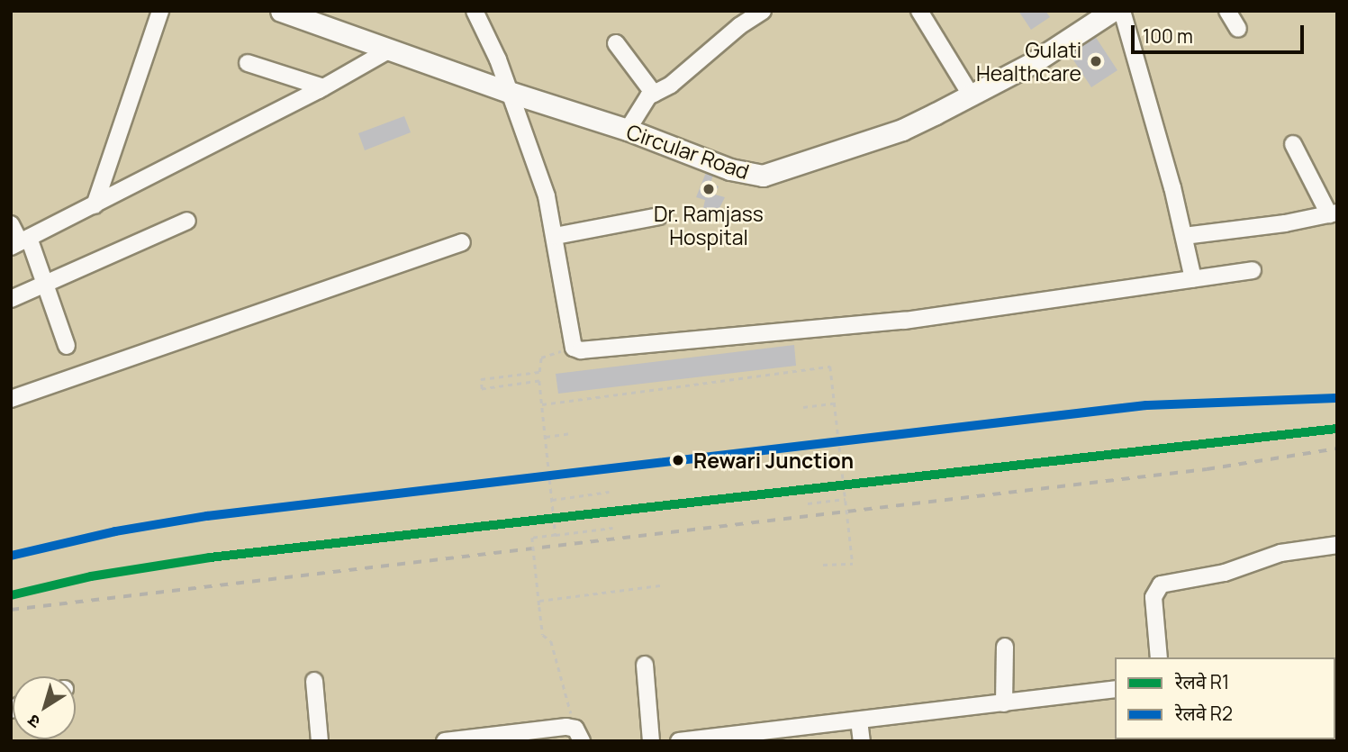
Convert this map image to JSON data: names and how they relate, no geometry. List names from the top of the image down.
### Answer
{
  "streets": {
    "main road": ["Circular Road"]
  },
  "places": ["Gulati Healthcare", "Dr. Ramjass Hospital", "Rewari Junction"],
  "lines": ["rail line R2", "rail line R1"],
  "legend": ["रेलवे R1", "रेलवे R2"],
  "scale_bar": "100 m",
  "north": "bottom left"
}
